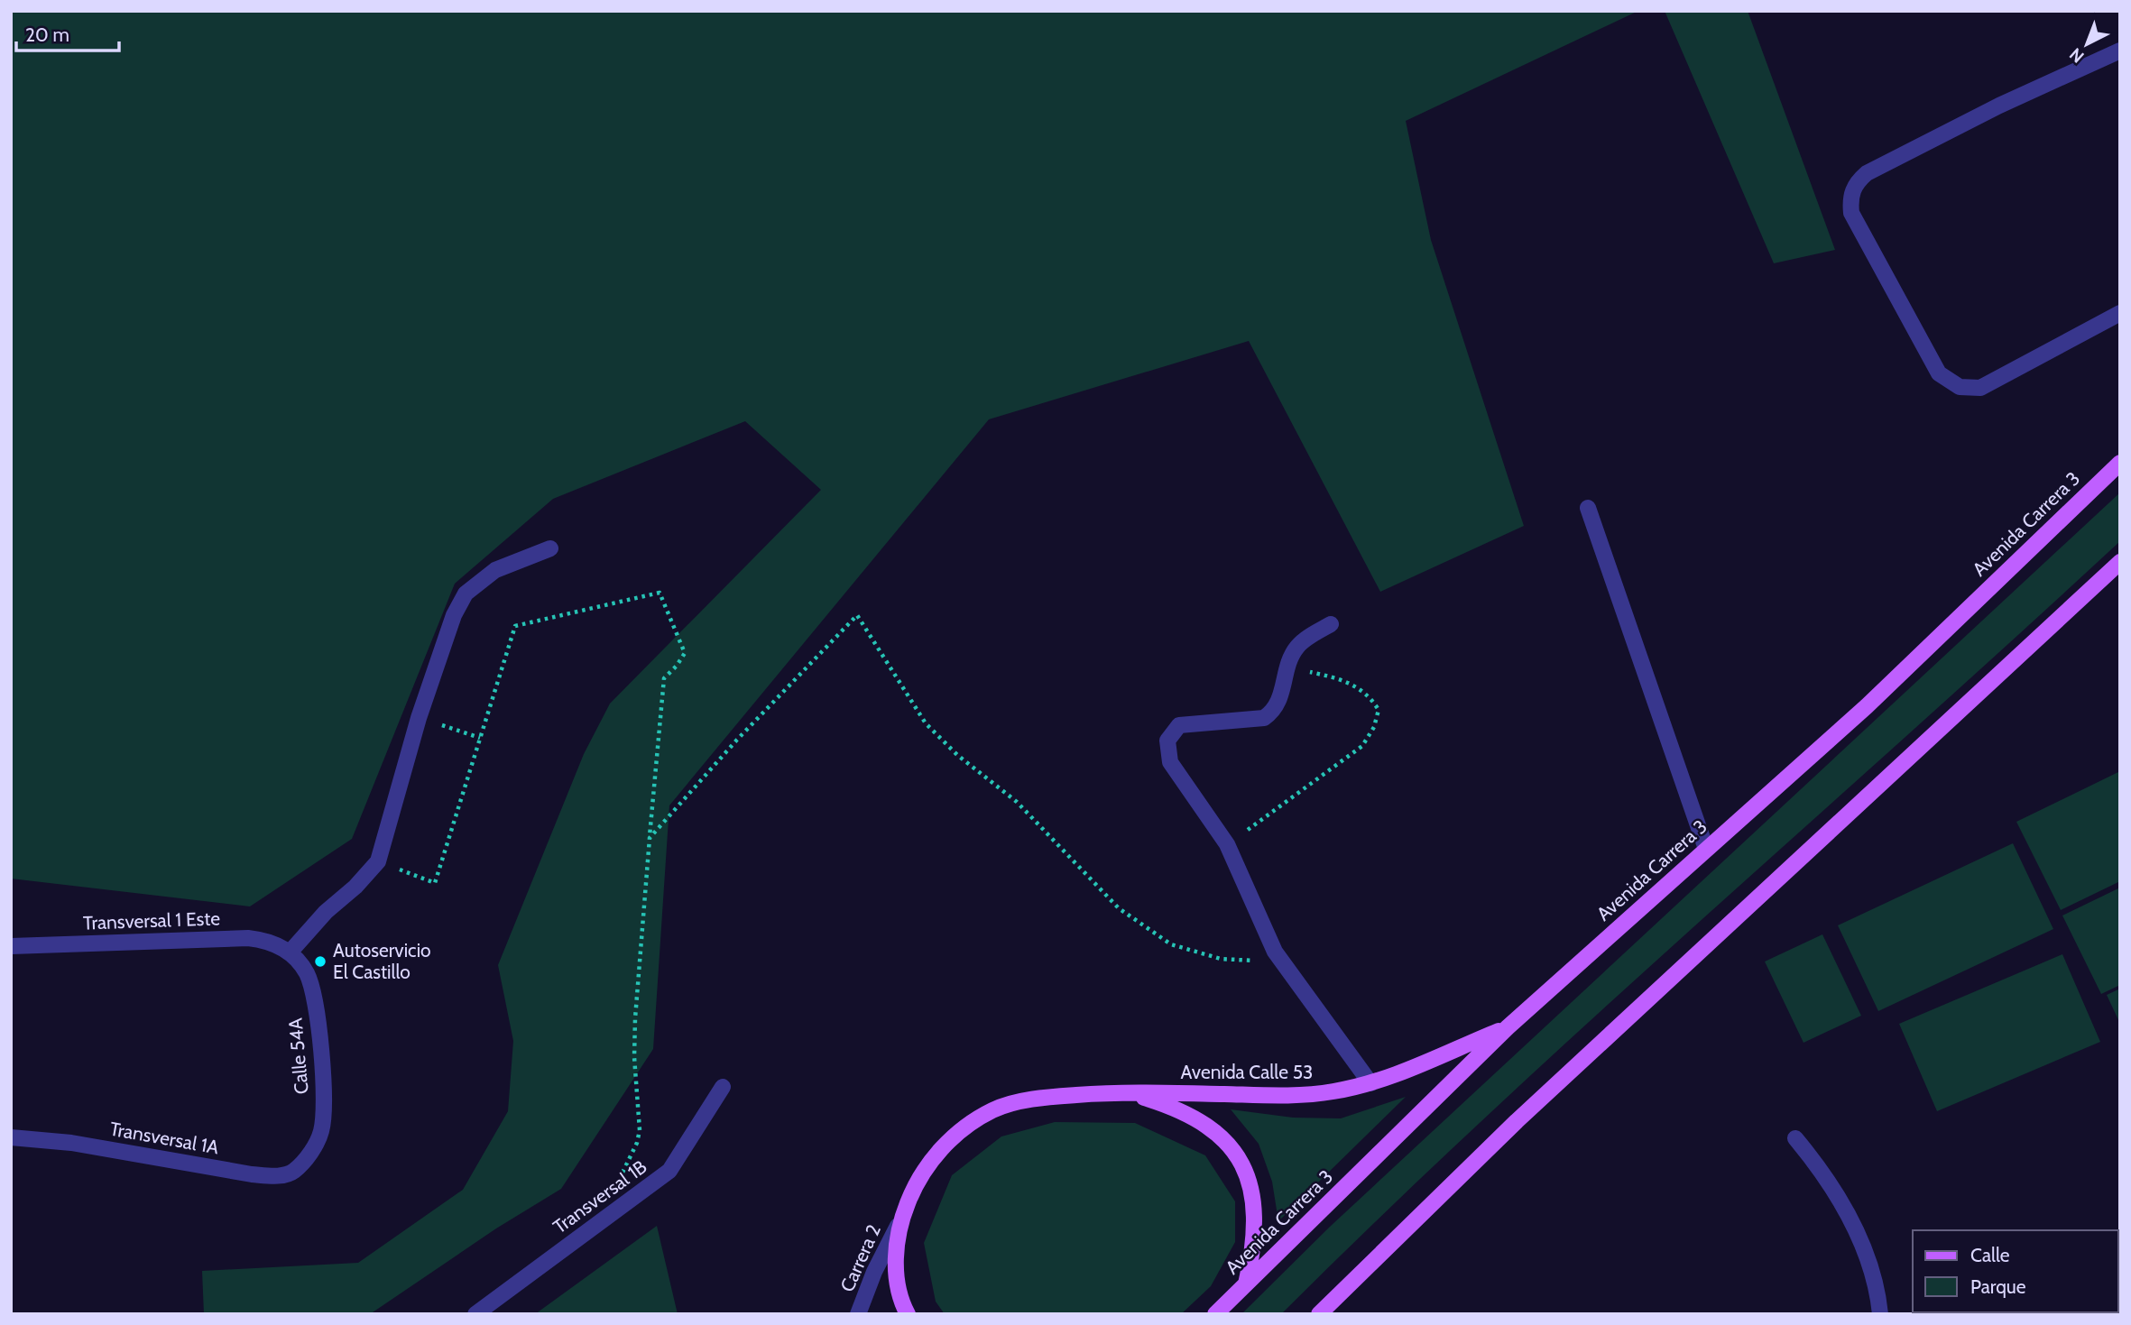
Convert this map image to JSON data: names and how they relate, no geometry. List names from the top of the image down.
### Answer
{
  "streets": {
    "main road": ["Avenida Carrera 3", "Avenida Calle 53"],
    "street": [
      "Transversal 1 Este",
      "Calle 54A",
      "Transversal 1A",
      "Transversal 1B",
      "Carrera 2"
    ]
  },
  "crossings": [
    ["Avenida Carrera 3", "Avenida Calle 53"],
    ["Transversal 1 Este", "Calle 54A"],
    ["Calle 54A", "Transversal 1A"],
    ["Avenida Calle 53", "Carrera 2"]
  ],
  "places": ["Autoservicio El Castillo"],
  "legend": ["Calle", "Parque"],
  "scale_bar": "20 m",
  "north": "bottom left"
}
